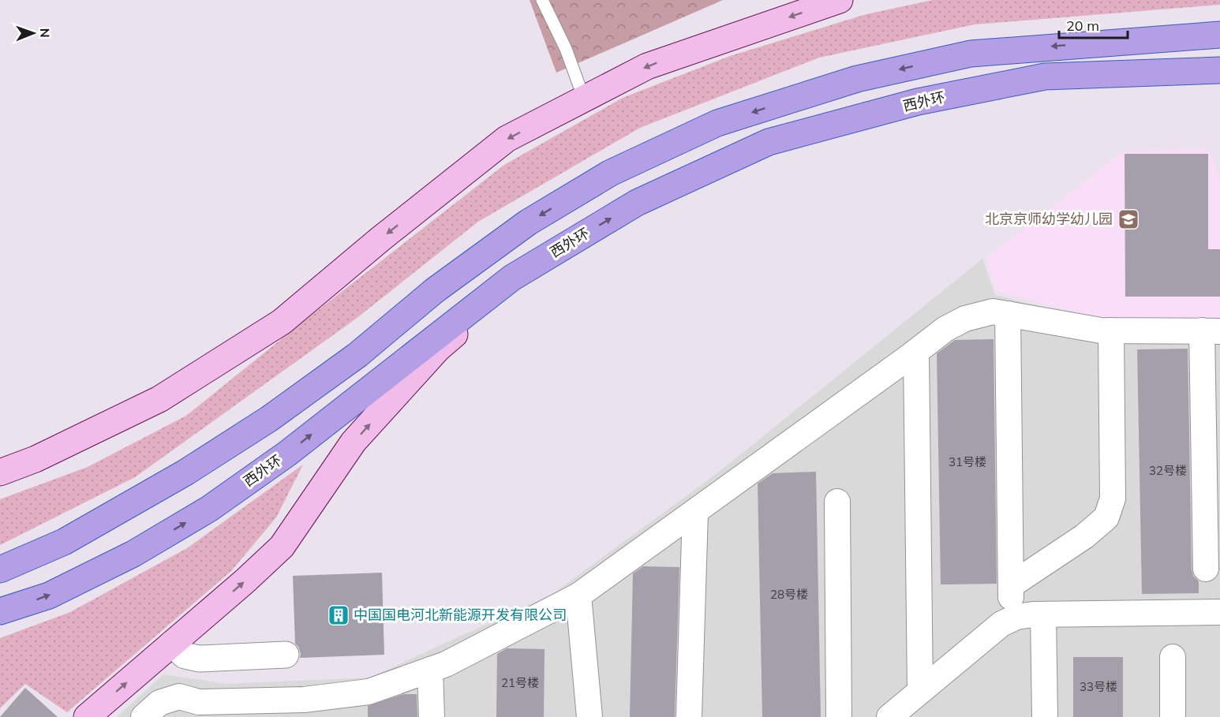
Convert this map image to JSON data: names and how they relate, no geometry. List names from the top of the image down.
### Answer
{
  "streets": {
    "highway": ["西外环"]
  },
  "places": {
    "school or university": ["北京京师幼学幼儿园"],
    "building": ["中国国电河北新能源开发有限公司"]
  },
  "house_numbers": [
    "31号楼",
    "32号楼",
    "28号楼",
    "21号楼",
    "33号楼"
  ],
  "scale_bar": "20 m",
  "north": "right"
}
